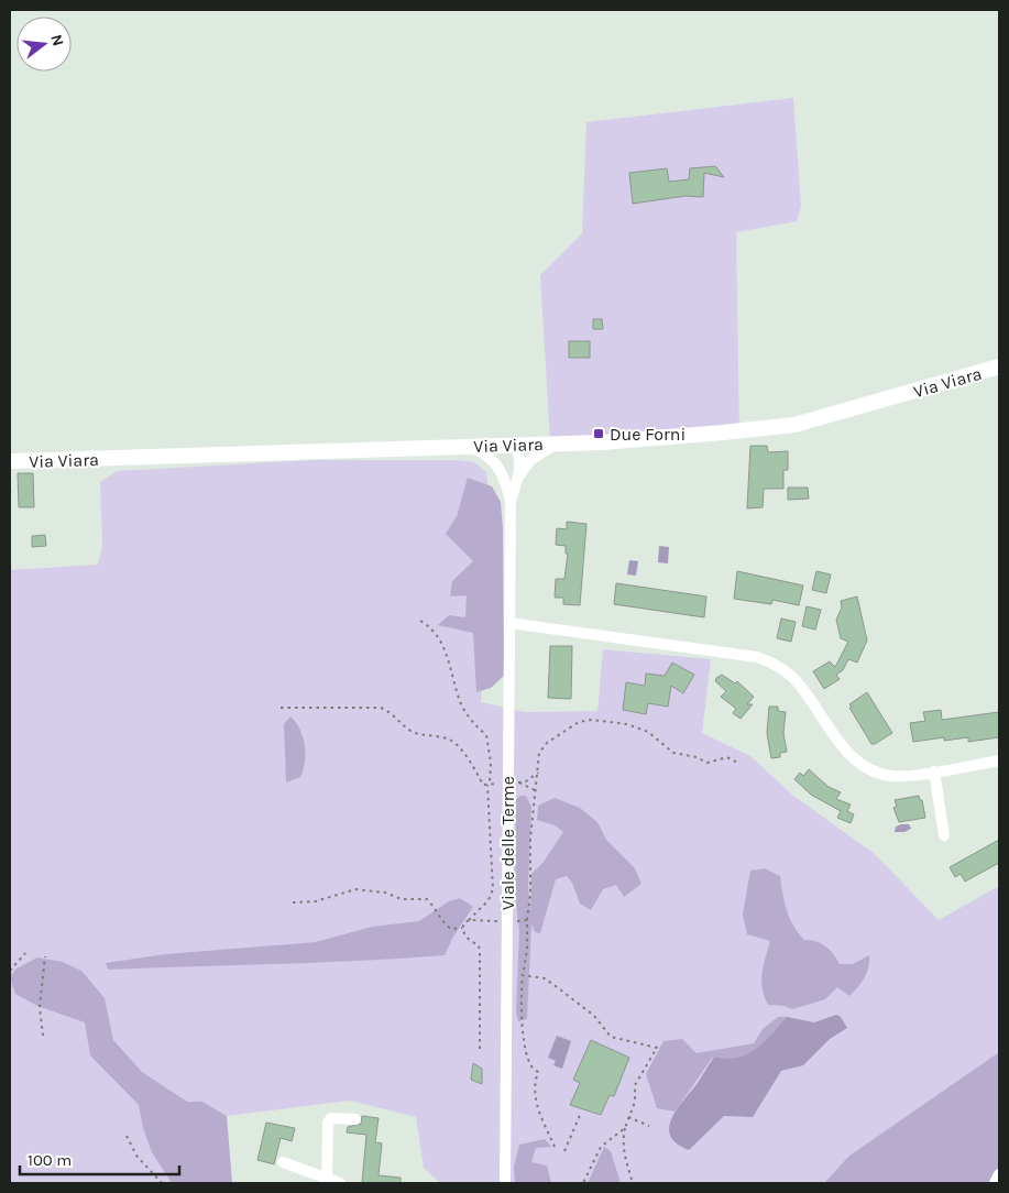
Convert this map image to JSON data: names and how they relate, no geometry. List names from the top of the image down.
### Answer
{
  "streets": {
    "main road": ["Via Viara"],
    "street": ["Viale delle Terme"]
  },
  "crossings": [
    ["Via Viara", "Viale delle Terme"]
  ],
  "places": {
    "transit": ["Due Forni"]
  },
  "scale_bar": "100 m",
  "north": "right"
}
